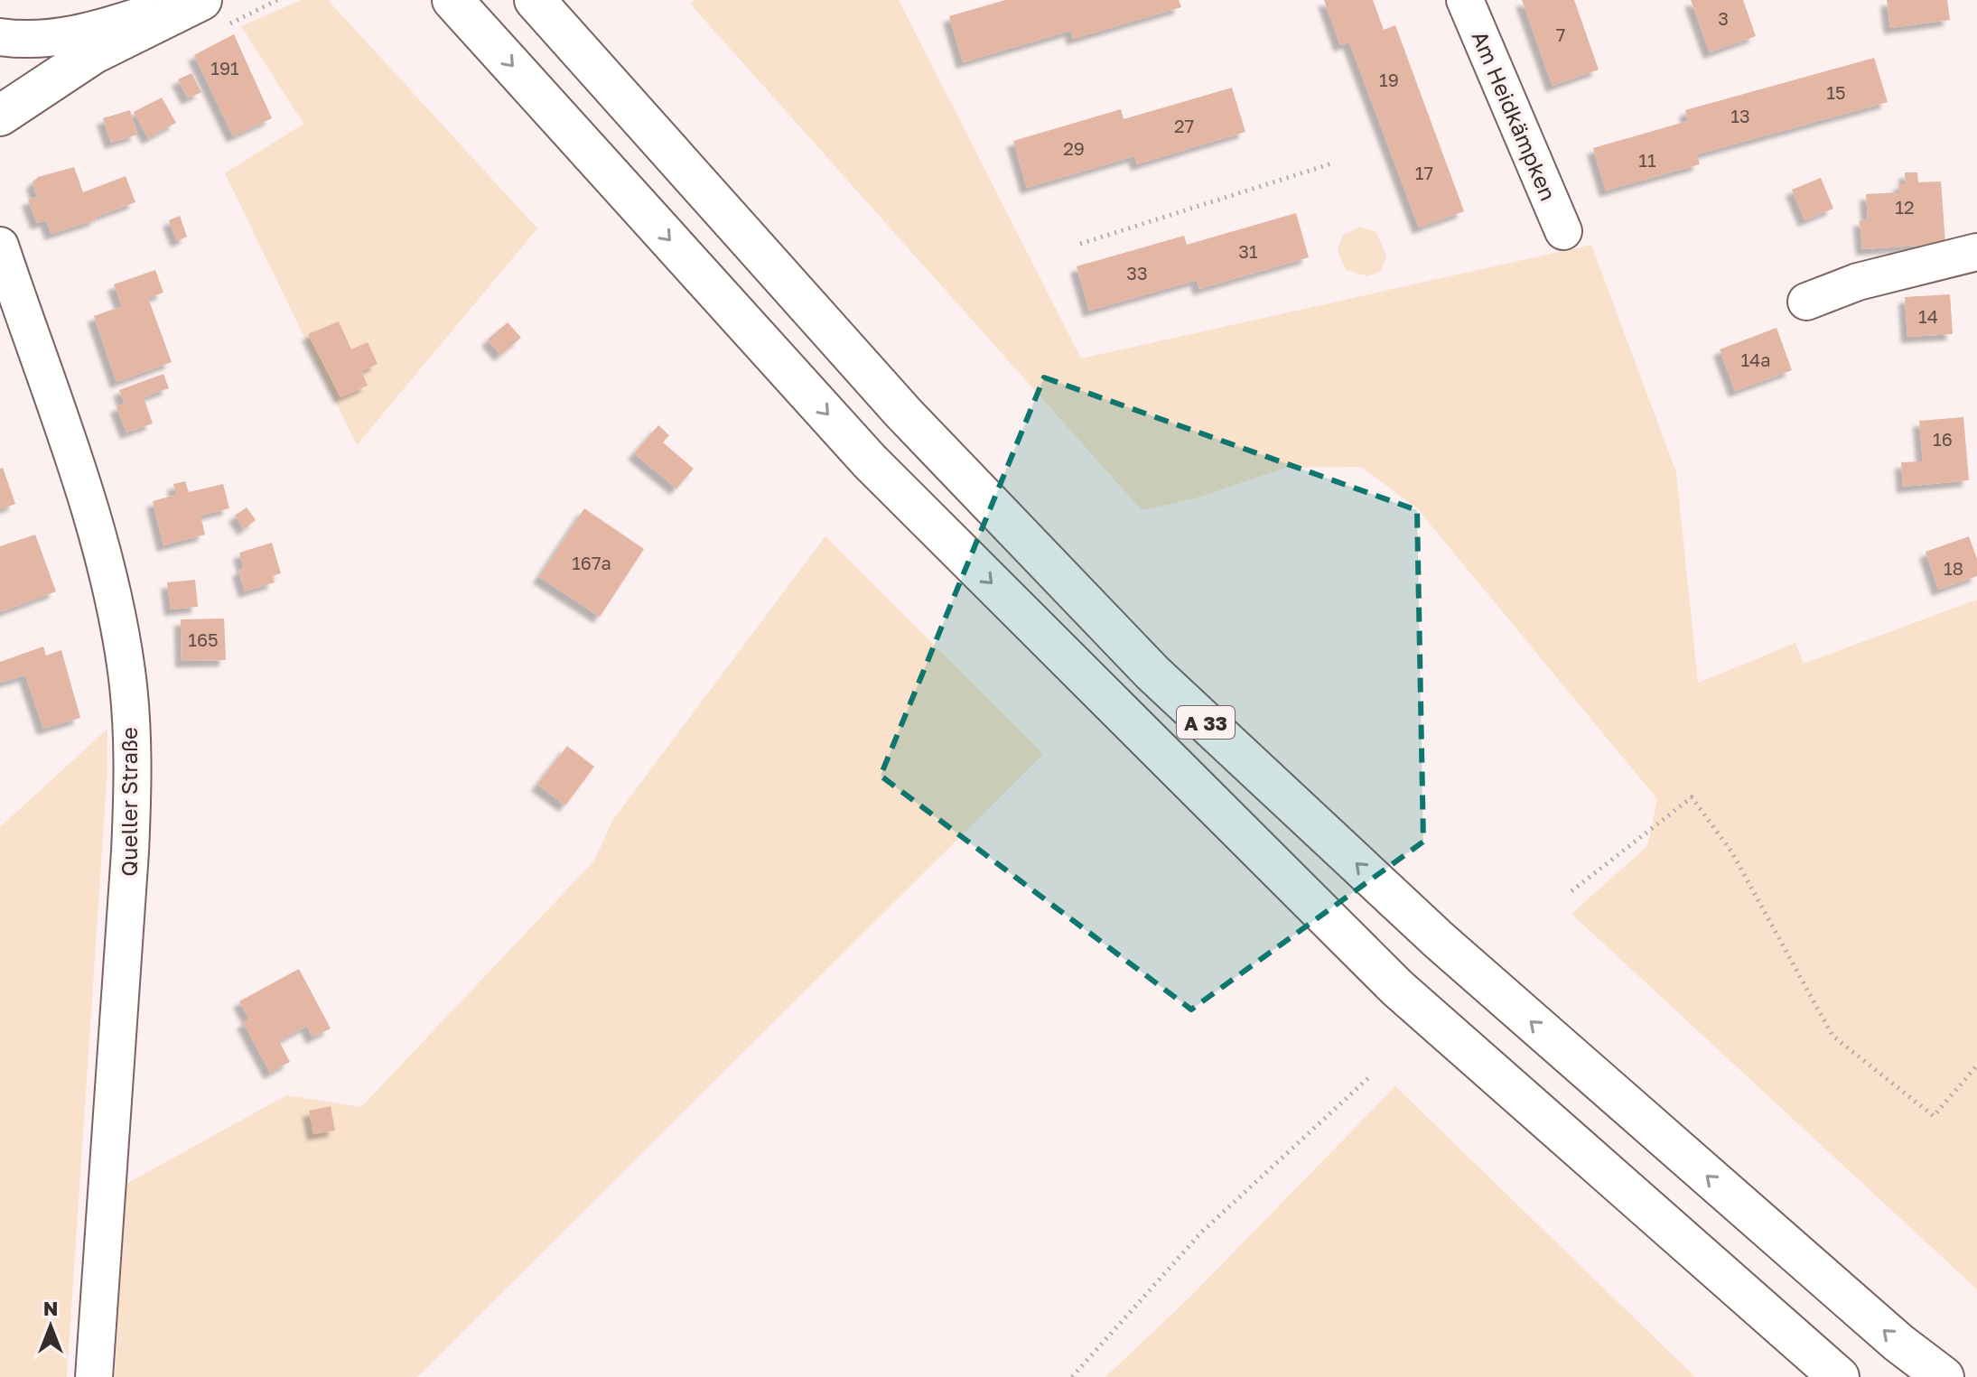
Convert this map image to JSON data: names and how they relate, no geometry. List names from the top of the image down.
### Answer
{
  "streets": {
    "main road": ["A 33"],
    "street": ["Am Heidkämpken", "Queller Straße"]
  },
  "house_numbers": [
    "3",
    "7",
    "191",
    "19",
    "15",
    "13",
    "27",
    "29",
    "11",
    "17",
    "12",
    "31",
    "33",
    "14",
    "14a",
    "16",
    "167a",
    "18",
    "165"
  ],
  "north": "top"
}
